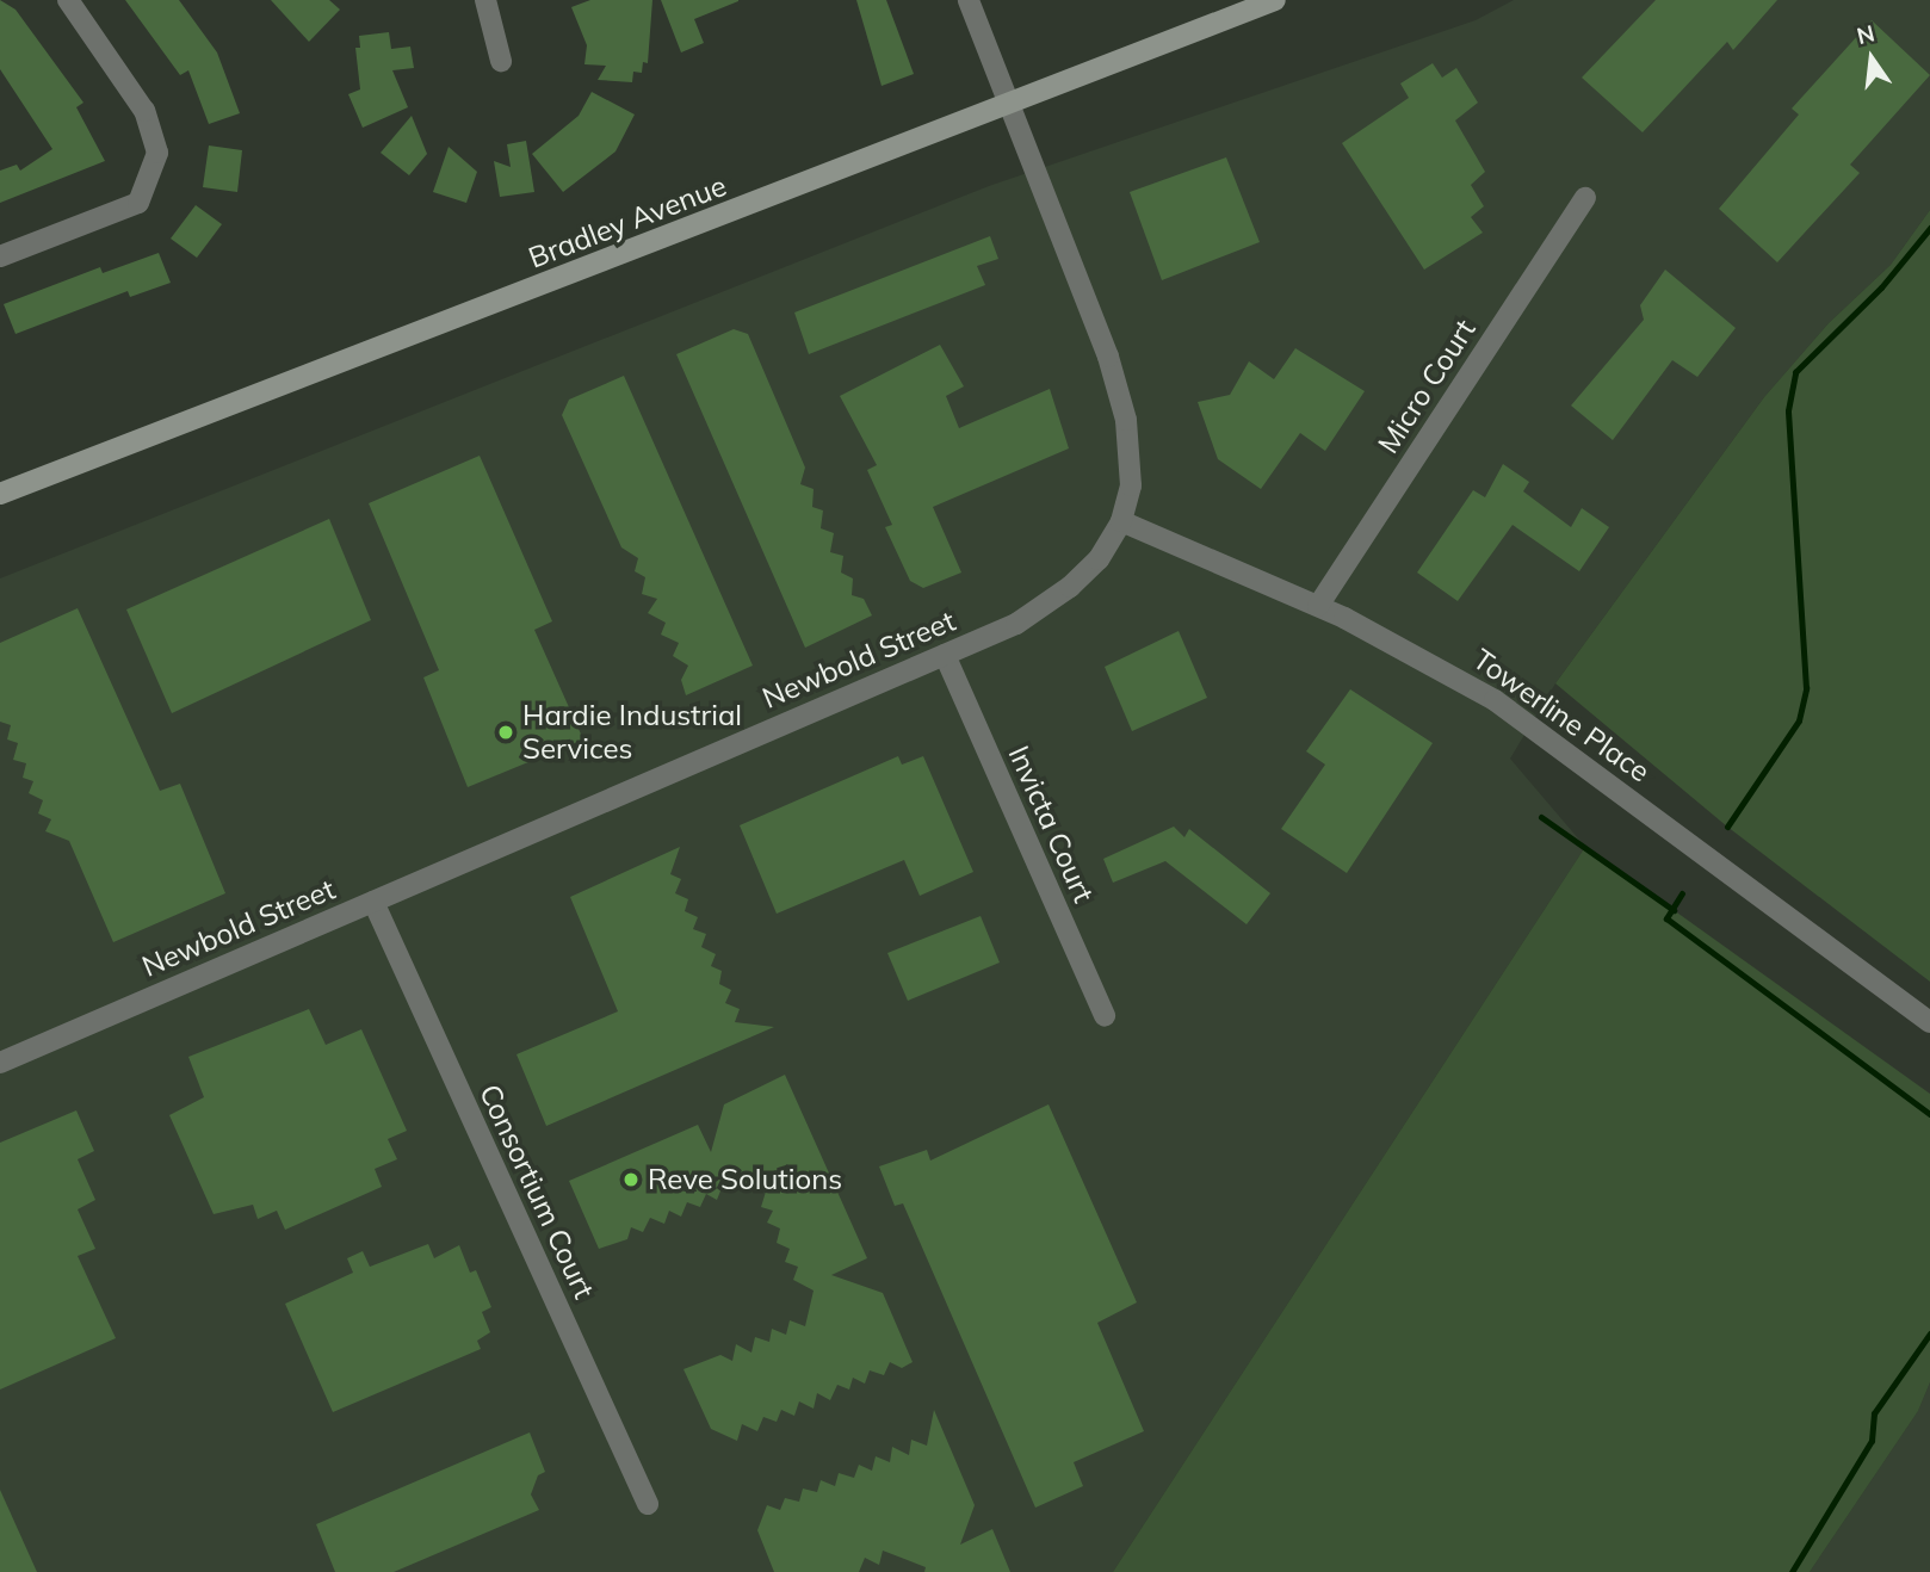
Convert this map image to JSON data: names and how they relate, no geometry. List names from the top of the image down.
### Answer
{
  "streets": {
    "main road": ["Bradley Avenue"],
    "street": [
      "Micro Court",
      "Newbold Street",
      "Towerline Place",
      "Invicta Court",
      "Consortium Court"
    ]
  },
  "crossings": [
    ["Bradley Avenue", "Newbold Street"],
    ["Micro Court", "Towerline Place"],
    ["Newbold Street", "Towerline Place"],
    ["Newbold Street", "Invicta Court"],
    ["Newbold Street", "Consortium Court"]
  ],
  "places": ["Hardie Industrial Services", "Reve Solutions"],
  "north": "top"
}
